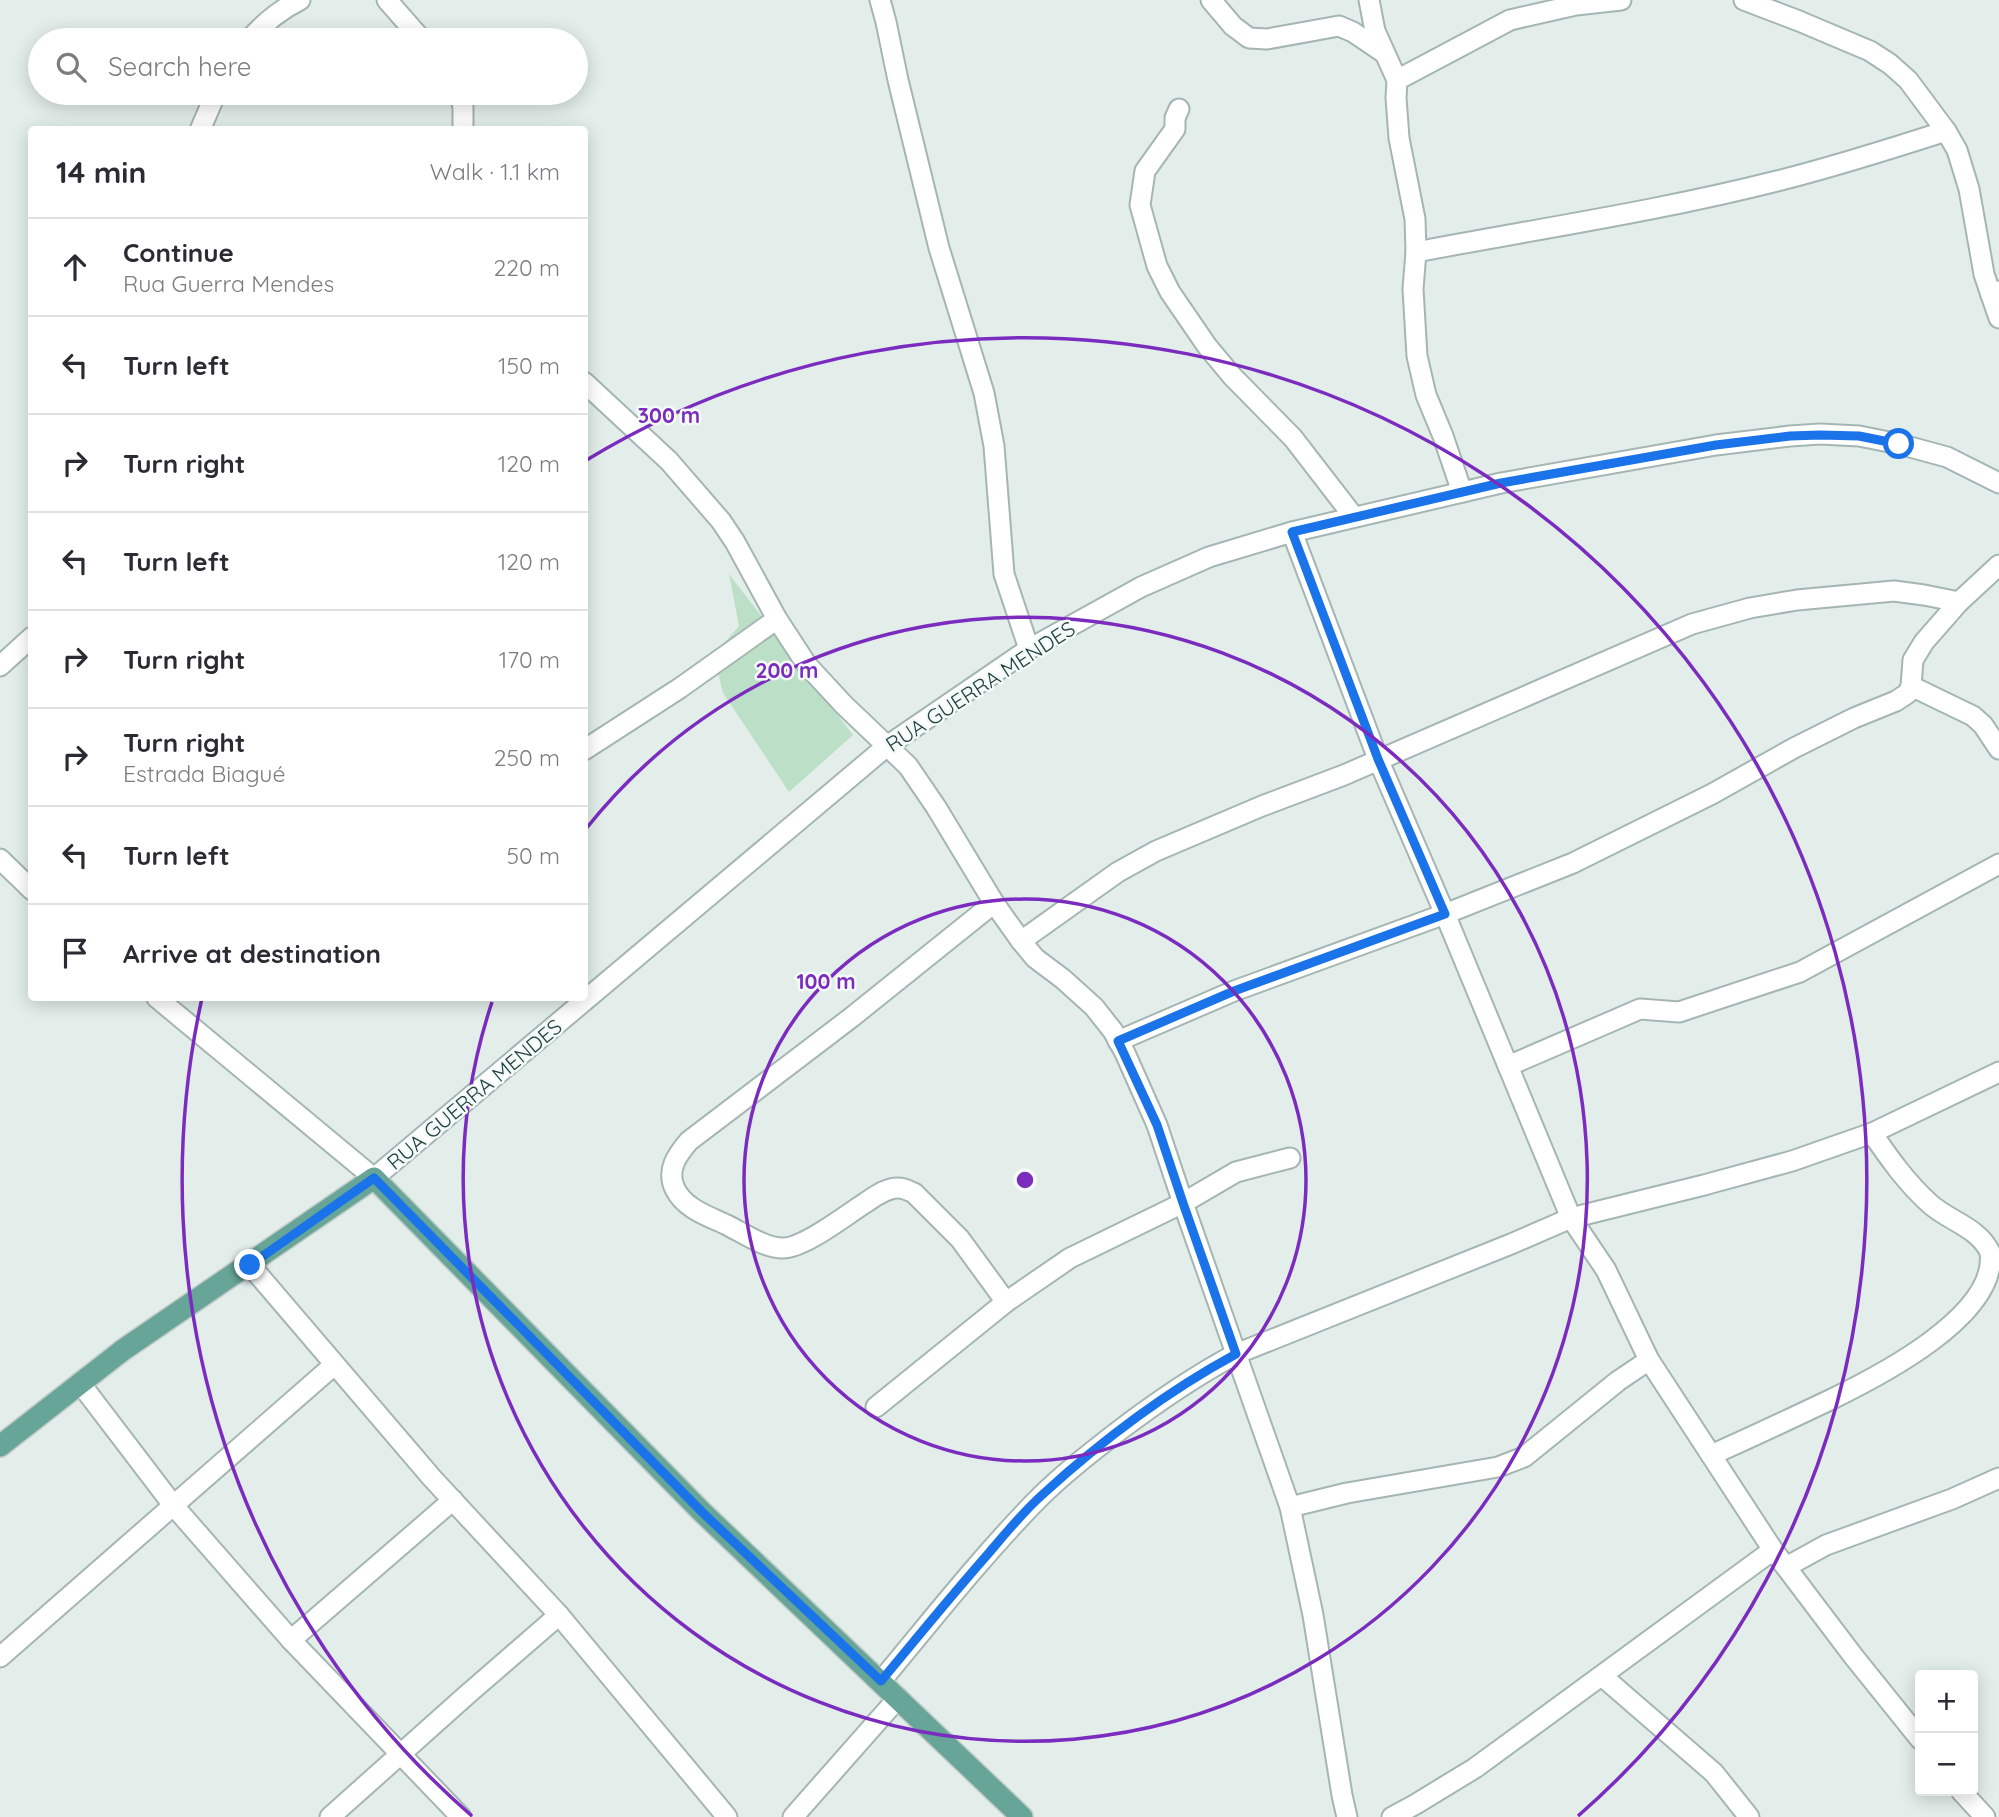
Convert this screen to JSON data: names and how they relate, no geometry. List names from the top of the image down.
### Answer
{
  "streets": {
    "street": ["RUA GUERRA MENDES"]
  },
  "page": {
    "search": "Search here",
    "heading": ["14 min", "Walk · 1.1 km"],
    "list": [
      ["Continue", "Rua Guerra Mendes", "220 m"],
      ["Turn left", "150 m"],
      ["Turn right", "120 m"],
      ["Turn left", "120 m"],
      ["Turn right", "170 m"],
      ["Turn right", "Estrada Biagué", "250 m"],
      ["Turn left", "50 m"],
      "Arrive at destination"
    ],
    "map_buttons": ["+", "−"]
  },
  "rings": ["300 m", "200 m", "100 m"]
}
